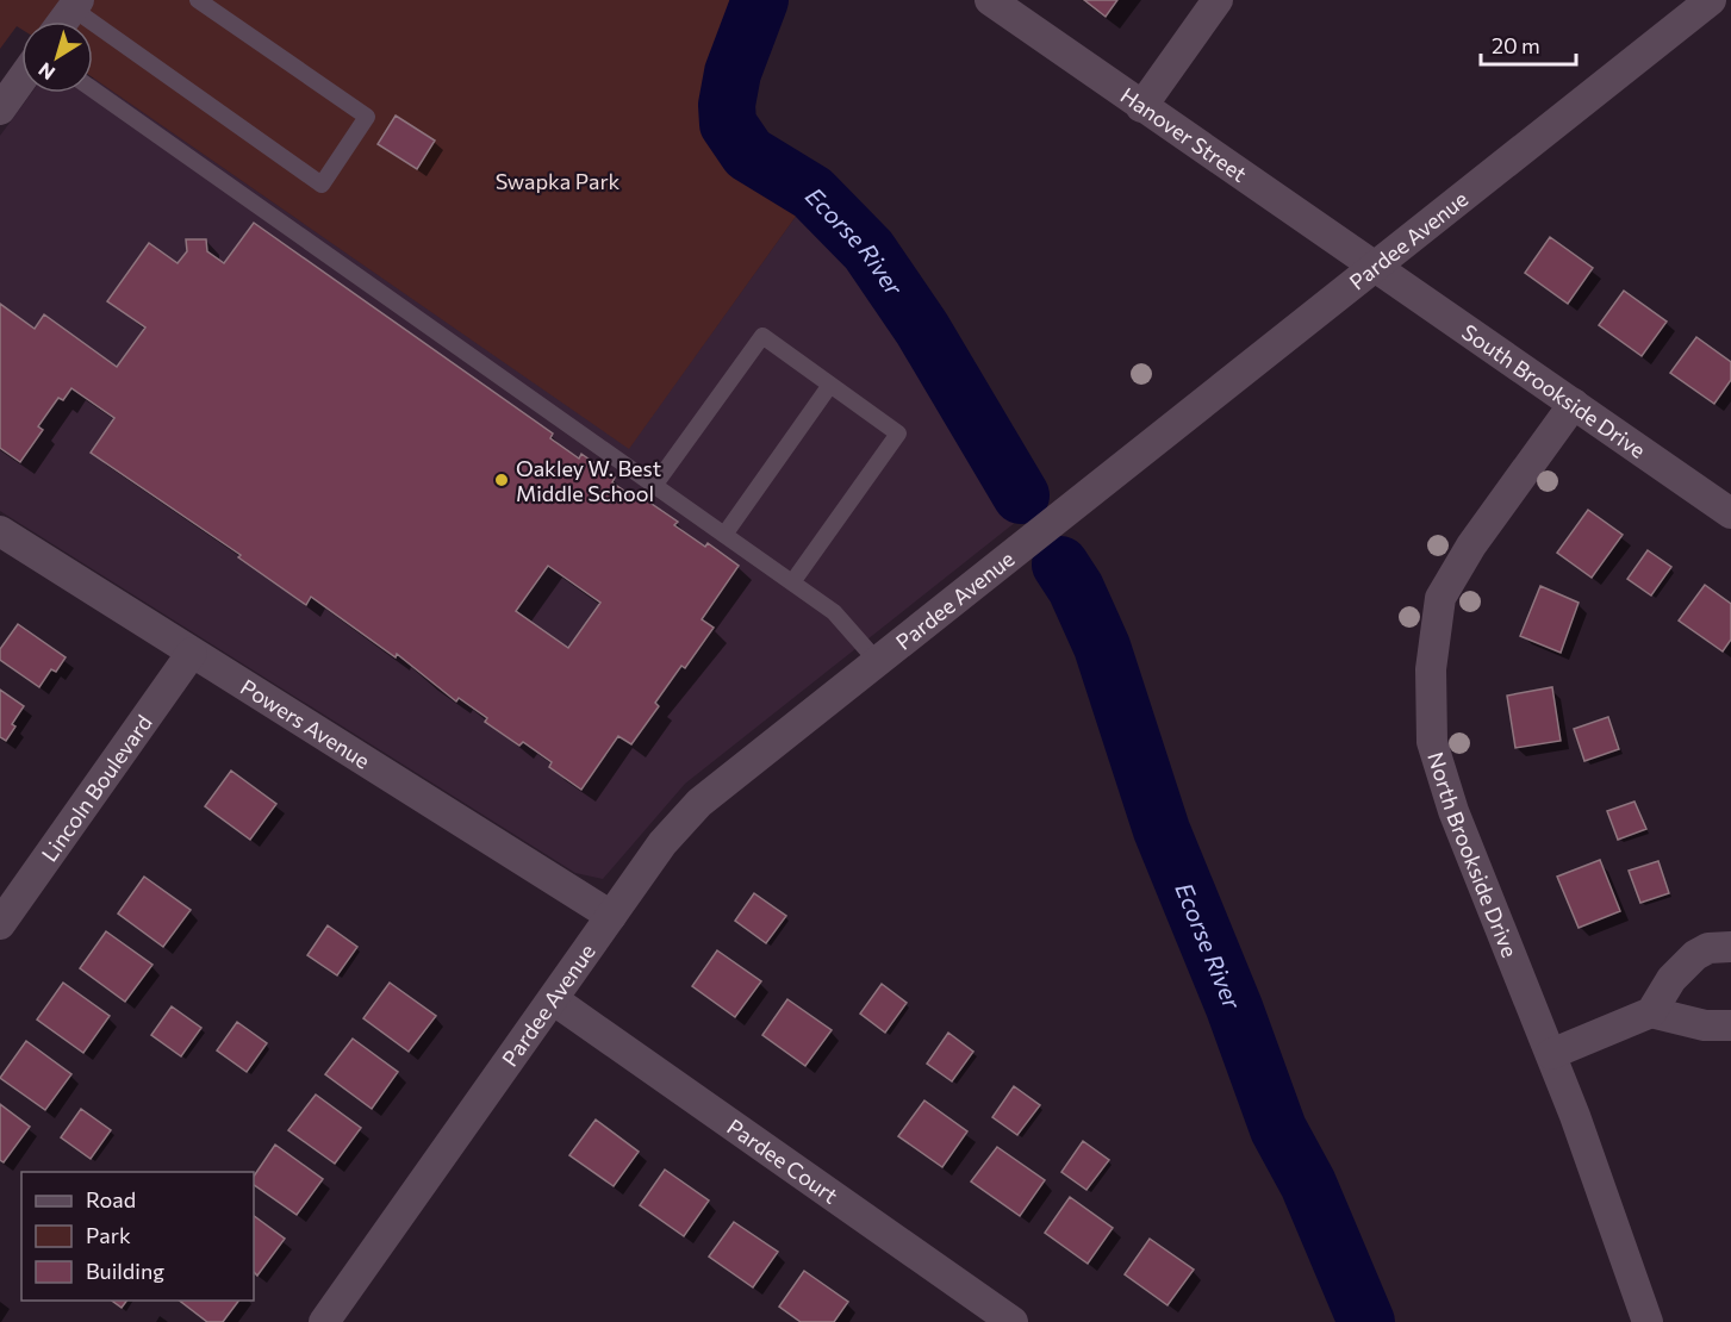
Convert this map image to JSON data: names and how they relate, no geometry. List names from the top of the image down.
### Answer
{
  "streets": {
    "street": [
      "Hanover Street",
      "Pardee Avenue",
      "South Brookside Drive",
      "Powers Avenue",
      "Lincoln Boulevard",
      "North Brookside Drive",
      "Pardee Court"
    ]
  },
  "crossings": [
    ["Hanover Street", "Pardee Avenue"],
    ["Hanover Street", "South Brookside Drive"],
    ["Pardee Avenue", "South Brookside Drive"],
    ["Pardee Avenue", "Powers Avenue"],
    ["Pardee Avenue", "Pardee Court"],
    ["South Brookside Drive", "North Brookside Drive"],
    ["Powers Avenue", "Lincoln Boulevard"]
  ],
  "water": ["Ecorse River"],
  "parks": ["Swapka Park"],
  "places": ["Oakley W. Best Middle School"],
  "legend": ["Road", "Park", "Building"],
  "scale_bar": "20 m",
  "north": "bottom left"
}
